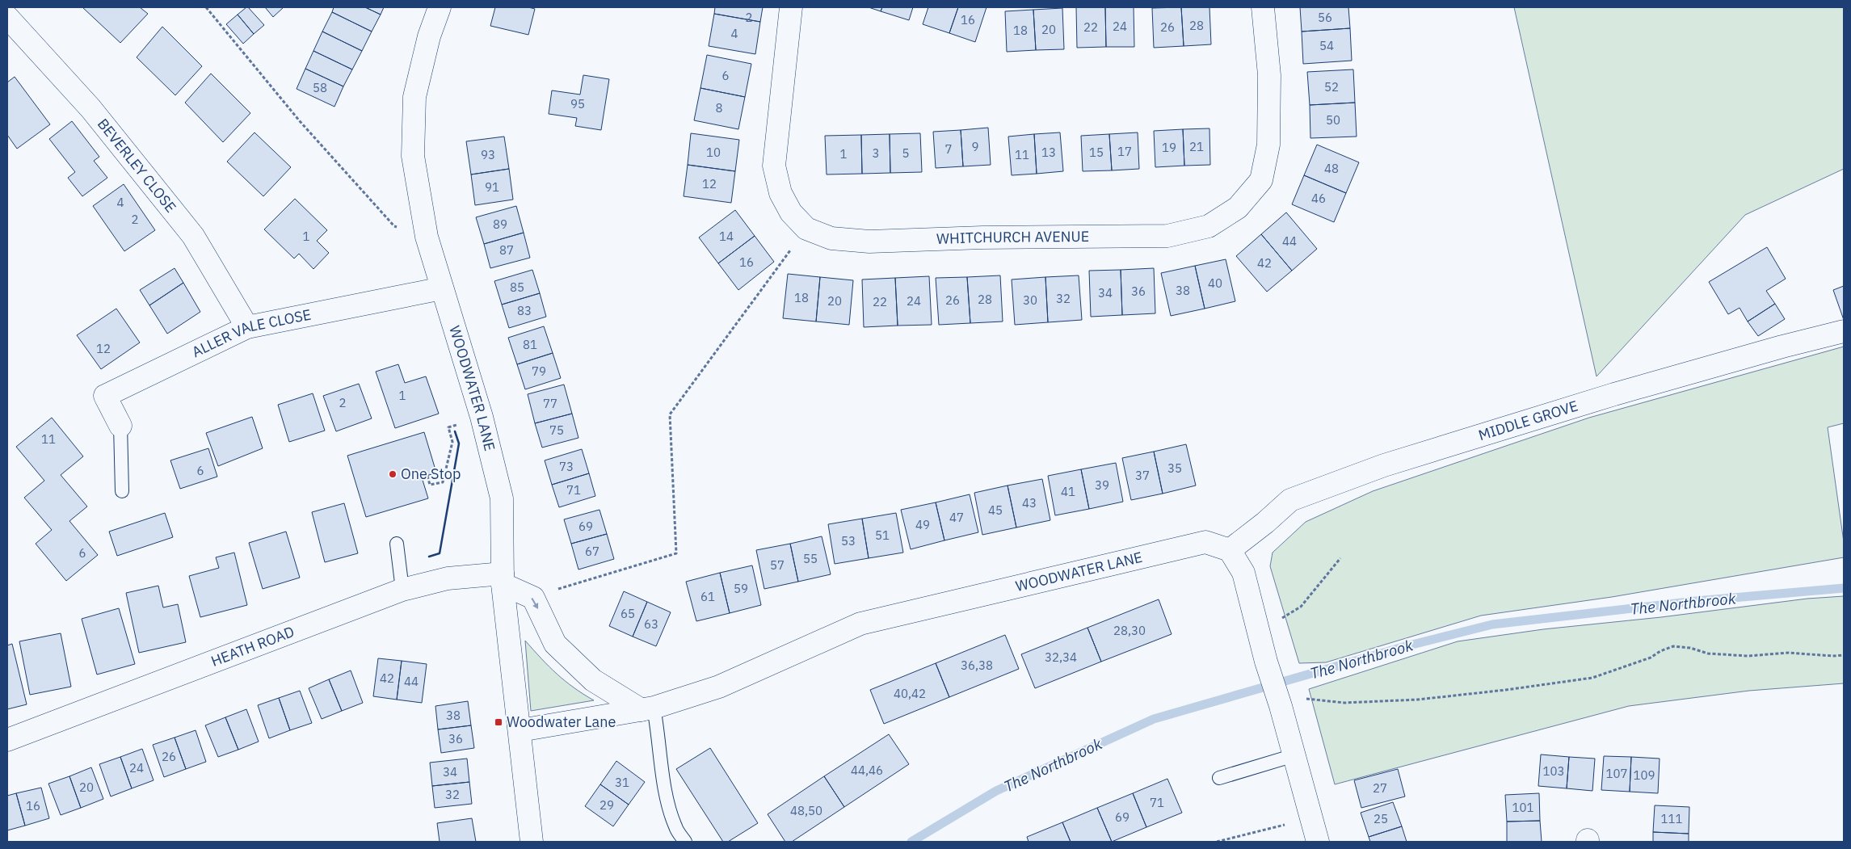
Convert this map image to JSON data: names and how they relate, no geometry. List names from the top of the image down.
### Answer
{
  "streets": {
    "street": [
      "BEVERLEY CLOSE",
      "WHITCHURCH AVENUE",
      "ALLER VALE CLOSE",
      "WOODWATER LANE",
      "MIDDLE GROVE",
      "HEATH ROAD"
    ]
  },
  "crossings": [
    ["BEVERLEY CLOSE", "ALLER VALE CLOSE"],
    ["ALLER VALE CLOSE", "WOODWATER LANE"],
    ["WOODWATER LANE", "MIDDLE GROVE"],
    ["WOODWATER LANE", "HEATH ROAD"]
  ],
  "water": ["The Northbrook"],
  "places": {
    "other": ["One Stop"],
    "transit": ["Woodwater Lane"]
  },
  "house_numbers": [
    "2",
    "56",
    "16",
    "28",
    "24",
    "22",
    "26",
    "20",
    "18",
    "4",
    "54",
    "6",
    "52",
    "58",
    "95",
    "8",
    "50",
    "9",
    "21",
    "19",
    "7",
    "17",
    "10",
    "13",
    "15",
    "3",
    "5",
    "1",
    "93",
    "11",
    "48",
    "12",
    "91",
    "46",
    "4",
    "2",
    "89",
    "1",
    "14",
    "44",
    "87",
    "16",
    "42",
    "40",
    "85",
    "38",
    "36",
    "34",
    "18",
    "32",
    "28",
    "26",
    "30",
    "20",
    "24",
    "22",
    "83",
    "81",
    "12",
    "79",
    "1",
    "2",
    "77",
    "75",
    "11",
    "73",
    "35",
    "6",
    "37",
    "39",
    "71",
    "41",
    "43",
    "45",
    "47",
    "49",
    "69",
    "51",
    "53",
    "67",
    "6",
    "55",
    "57",
    "59",
    "61",
    "65",
    "63",
    "28,30",
    "32,34",
    "36,38",
    "42",
    "44",
    "40,42",
    "38",
    "36",
    "26",
    "24",
    "44,46",
    "103",
    "34",
    "107",
    "109",
    "31",
    "20",
    "27",
    "32",
    "71",
    "29",
    "16",
    "101",
    "48,50",
    "69",
    "25",
    "111"
  ]
}
